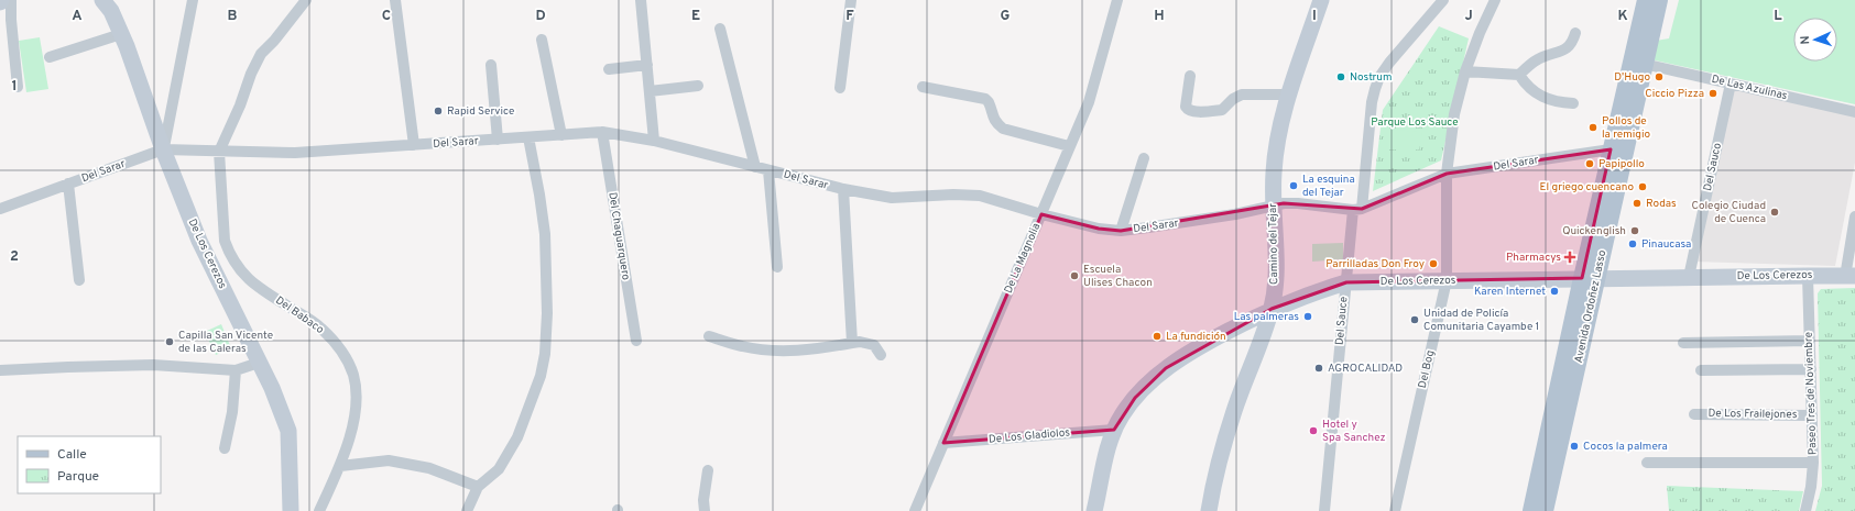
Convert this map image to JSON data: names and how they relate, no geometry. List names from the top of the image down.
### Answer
{
  "streets": {
    "main road": ["Avenida Ordoñez Lasso"],
    "street": [
      "De Las Azulinas",
      "Del Sarar",
      "Del Sauco",
      "Del Chaguarquero",
      "Camino del Tejar",
      "De Los Cerezos",
      "De La Magnolia",
      "Del Babaco",
      "Del Sauce",
      "Del Bog",
      "Paseo Tres de Noviembre",
      "De Los Frailejones",
      "De Los Gladiolos"
    ]
  },
  "crossings": [
    ["De Las Azulinas", "Del Sauco"],
    ["De Las Azulinas", "Avenida Ordoñez Lasso"],
    ["Del Sarar", "Del Chaguarquero"],
    ["Del Sarar", "Camino del Tejar"],
    ["Del Sarar", "De Los Cerezos"],
    ["Del Sarar", "De La Magnolia"],
    ["Del Sarar", "Avenida Ordoñez Lasso"],
    ["Del Sarar", "Del Babaco"],
    ["Del Sarar", "Del Sauce"],
    ["Del Sarar", "Del Bog"],
    ["Del Sauco", "De Los Cerezos"],
    ["Camino del Tejar", "De Los Cerezos"],
    ["De Los Cerezos", "Avenida Ordoñez Lasso"],
    ["De Los Cerezos", "Del Sauce"],
    ["De Los Cerezos", "Del Bog"],
    ["De Los Cerezos", "Paseo Tres de Noviembre"],
    ["De Los Cerezos", "De Los Gladiolos"],
    ["De La Magnolia", "De Los Gladiolos"],
    ["Paseo Tres de Noviembre", "De Los Frailejones"]
  ],
  "parks": ["Parque Los Sauce"],
  "places": {
    "other": [
      "Nostrum",
      "D'Hugo",
      "Ciccio Pizza",
      "Rapid Service",
      "Pollos de la remigio",
      "Papipollo",
      "La esquina del Tejar",
      "El griego cuencano",
      "Rodas",
      "Colegio Ciudad de Cuenca",
      "Quickenglish",
      "Pinaucasa",
      "Parrilladas Don Froy",
      "Escuela Ulises Chacon",
      "Karen Internet",
      "Las palmeras",
      "Unidad de Policía Comunitaria Cayambe 1",
      "La fundición",
      "Capilla San Vicente de las Caleras",
      "AGROCALIDAD",
      "Hotel y Spa Sanchez",
      "Cocos la palmera"
    ],
    "health": ["Pharmacys"]
  },
  "legend": ["Calle", "Parque"],
  "north": "left",
  "grid": {
    "columns": [
      "A",
      "B",
      "C",
      "D",
      "E",
      "F",
      "G",
      "H",
      "I",
      "J",
      "K",
      "L"
    ],
    "rows": ["1", "2"]
  }
}
